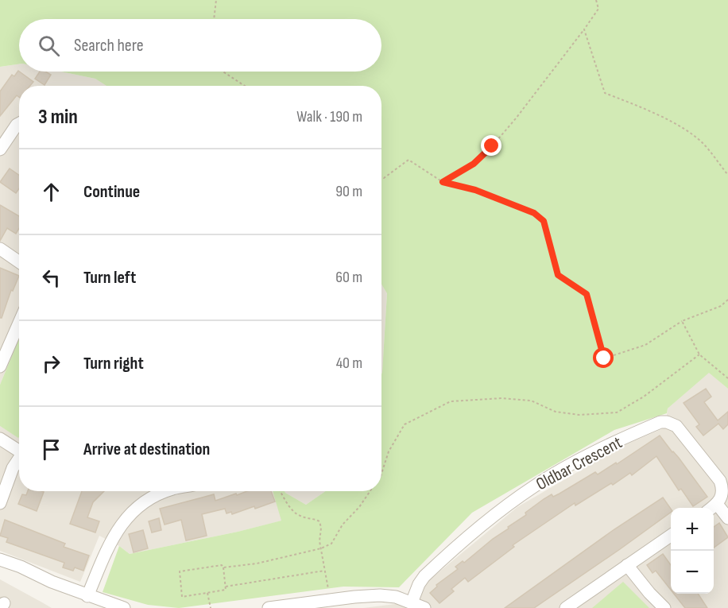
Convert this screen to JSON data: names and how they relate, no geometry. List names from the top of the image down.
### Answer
{
  "streets": {
    "street": ["Oldbar Crescent"]
  },
  "page": {
    "search": "Search here",
    "heading": ["3 min", "Walk · 190 m"],
    "list": [
      ["Continue", "90 m"],
      ["Turn left", "60 m"],
      ["Turn right", "40 m"],
      "Arrive at destination"
    ],
    "map_buttons": ["+", "−"]
  }
}
